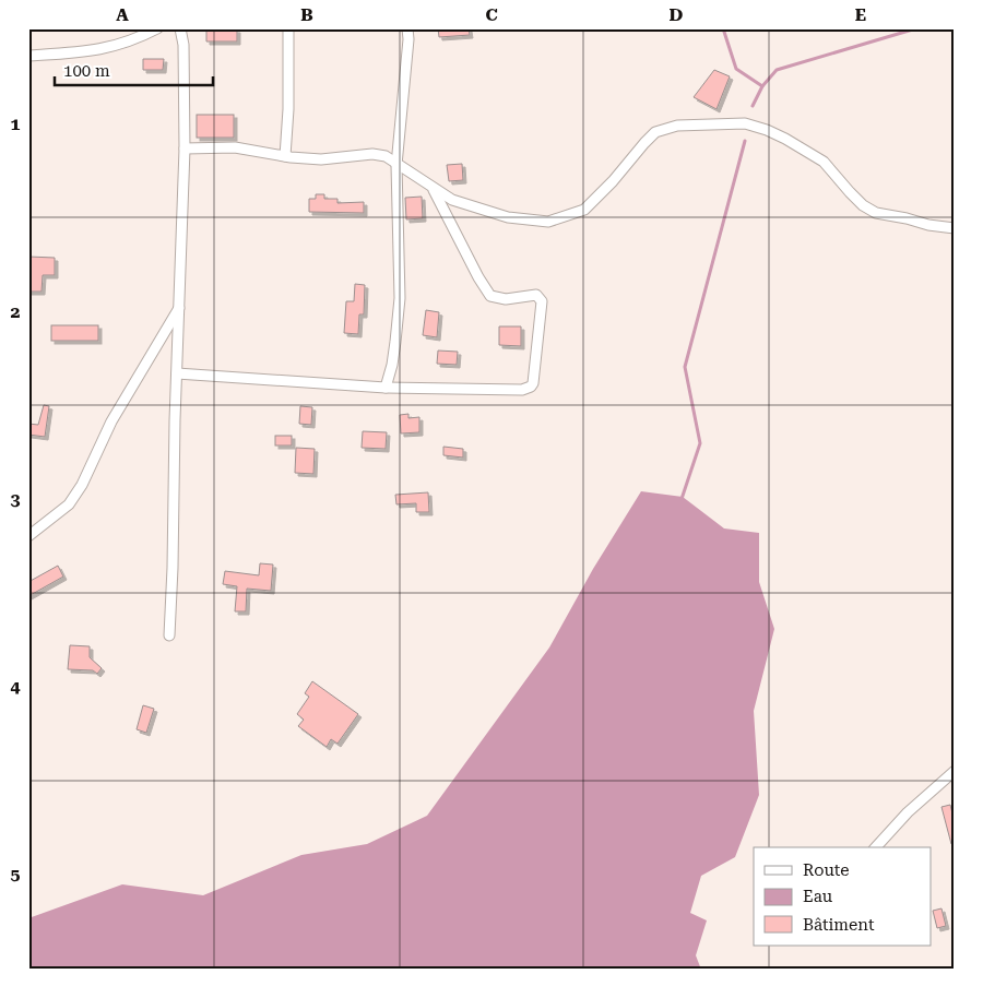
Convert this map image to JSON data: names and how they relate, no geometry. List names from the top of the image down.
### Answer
{
  "legend": ["Route", "Eau", "Bâtiment"],
  "scale_bar": "100 m",
  "grid": {
    "columns": [
      "A",
      "B",
      "C",
      "D",
      "E"
    ],
    "rows": [
      "1",
      "2",
      "3",
      "4",
      "5"
    ]
  }
}
